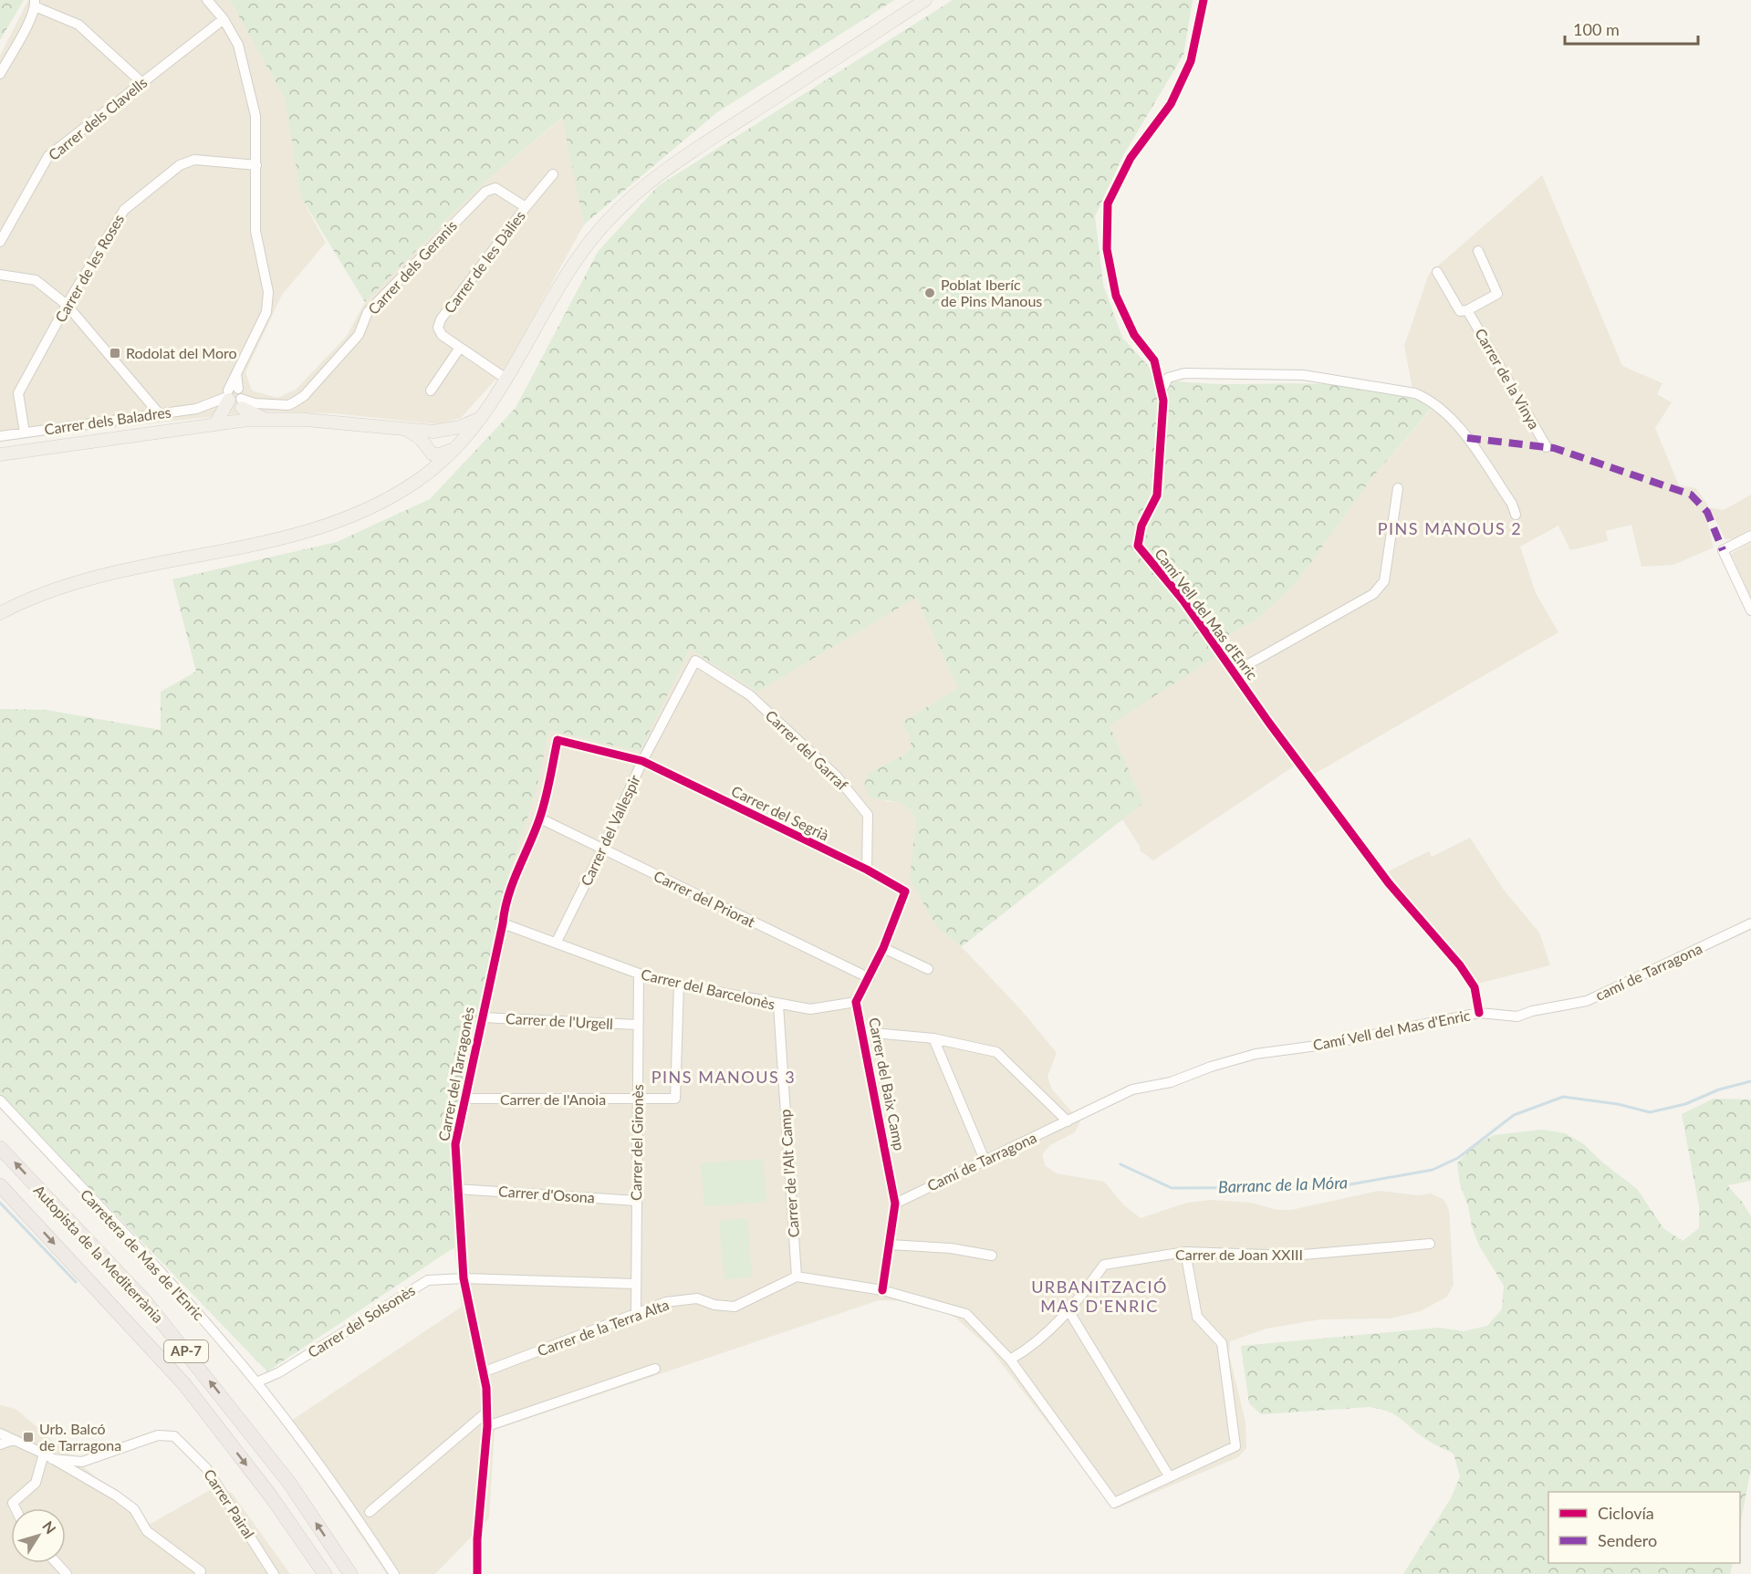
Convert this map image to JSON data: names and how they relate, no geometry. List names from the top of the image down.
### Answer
{
  "streets": {
    "highway": ["Autopista de la Mediterrània", "AP-7"],
    "street": [
      "Carrer dels Clavells",
      "Carrer de les Dàlies",
      "Carrer dels Geranis",
      "Carrer de les Roses",
      "Carrer de la Vinya",
      "Carrer dels Baladres",
      "Camí Vell del Mas d'Enric",
      "Carrer del Garraf",
      "Carrer del Segrià",
      "Carrer del Vallespir",
      "Carrer del Priorat",
      "camí de Tarragona",
      "Carrer del Barcelonès",
      "Carrer de l'Urgell",
      "Carrer del Tarragonès",
      "Carrer del Baix Camp",
      "Carrer de l'Anoia",
      "Carrer del Gironès",
      "Camí de Tarragona",
      "Carrer de l'Alt Camp",
      "Carrer d'Osona",
      "Carretera de Mas de l'Enric",
      "Carrer de Joan XXIII",
      "Carrer del Solsonès",
      "Carrer de la Terra Alta",
      "Carrer Pairal"
    ]
  },
  "crossings": [
    ["Carrer de les Dàlies", "Carrer dels Geranis"],
    ["Carrer dels Geranis", "Carrer dels Baladres"],
    ["Carrer de les Roses", "Carrer dels Baladres"],
    ["Camí Vell del Mas d'Enric", "camí de Tarragona"],
    ["Camí Vell del Mas d'Enric", "Camí de Tarragona"],
    ["Carrer del Garraf", "Carrer del Segrià"],
    ["Carrer del Garraf", "Carrer del Vallespir"],
    ["Carrer del Segrià", "Carrer del Vallespir"],
    ["Carrer del Segrià", "Carrer del Tarragonès"],
    ["Carrer del Segrià", "Carrer del Baix Camp"],
    ["Carrer del Vallespir", "Carrer del Priorat"],
    ["Carrer del Vallespir", "Carrer del Barcelonès"],
    ["Carrer del Vallespir", "Carrer del Tarragonès"],
    ["Carrer del Priorat", "Carrer del Tarragonès"],
    ["Carrer del Priorat", "Carrer del Baix Camp"],
    ["Carrer del Barcelonès", "Carrer del Tarragonès"],
    ["Carrer del Barcelonès", "Carrer del Baix Camp"],
    ["Carrer del Barcelonès", "Carrer de l'Anoia"],
    ["Carrer del Barcelonès", "Carrer del Gironès"],
    ["Carrer del Barcelonès", "Carrer de l'Alt Camp"],
    ["Carrer de l'Urgell", "Carrer del Tarragonès"],
    ["Carrer de l'Urgell", "Carrer del Gironès"],
    ["Carrer del Tarragonès", "Carrer de l'Anoia"],
    ["Carrer del Tarragonès", "Carrer d'Osona"],
    ["Carrer del Tarragonès", "Carrer del Solsonès"],
    ["Carrer del Tarragonès", "Carrer de la Terra Alta"],
    ["Carrer del Baix Camp", "Camí de Tarragona"],
    ["Carrer de l'Anoia", "Carrer del Gironès"],
    ["Carrer del Gironès", "Carrer d'Osona"],
    ["Carrer del Gironès", "Carrer del Solsonès"],
    ["Carrer del Gironès", "Carrer de la Terra Alta"],
    ["Carrer de l'Alt Camp", "Carrer de la Terra Alta"],
    ["Carretera de Mas de l'Enric", "Carrer del Solsonès"]
  ],
  "districts": ["PINS MANOUS 2", "PINS MANOUS 3", "URBANITZACIÓ MAS D'ENRIC"],
  "water": ["Barranc de la Móra"],
  "places": {
    "other": ["Poblat Iberíc de Pins Manous"],
    "transit": ["Rodolat del Moro", "Urb. Balcó de Tarragona"]
  },
  "legend": ["Ciclovía", "Sendero"],
  "scale_bar": "100 m",
  "north": "top right"
}
